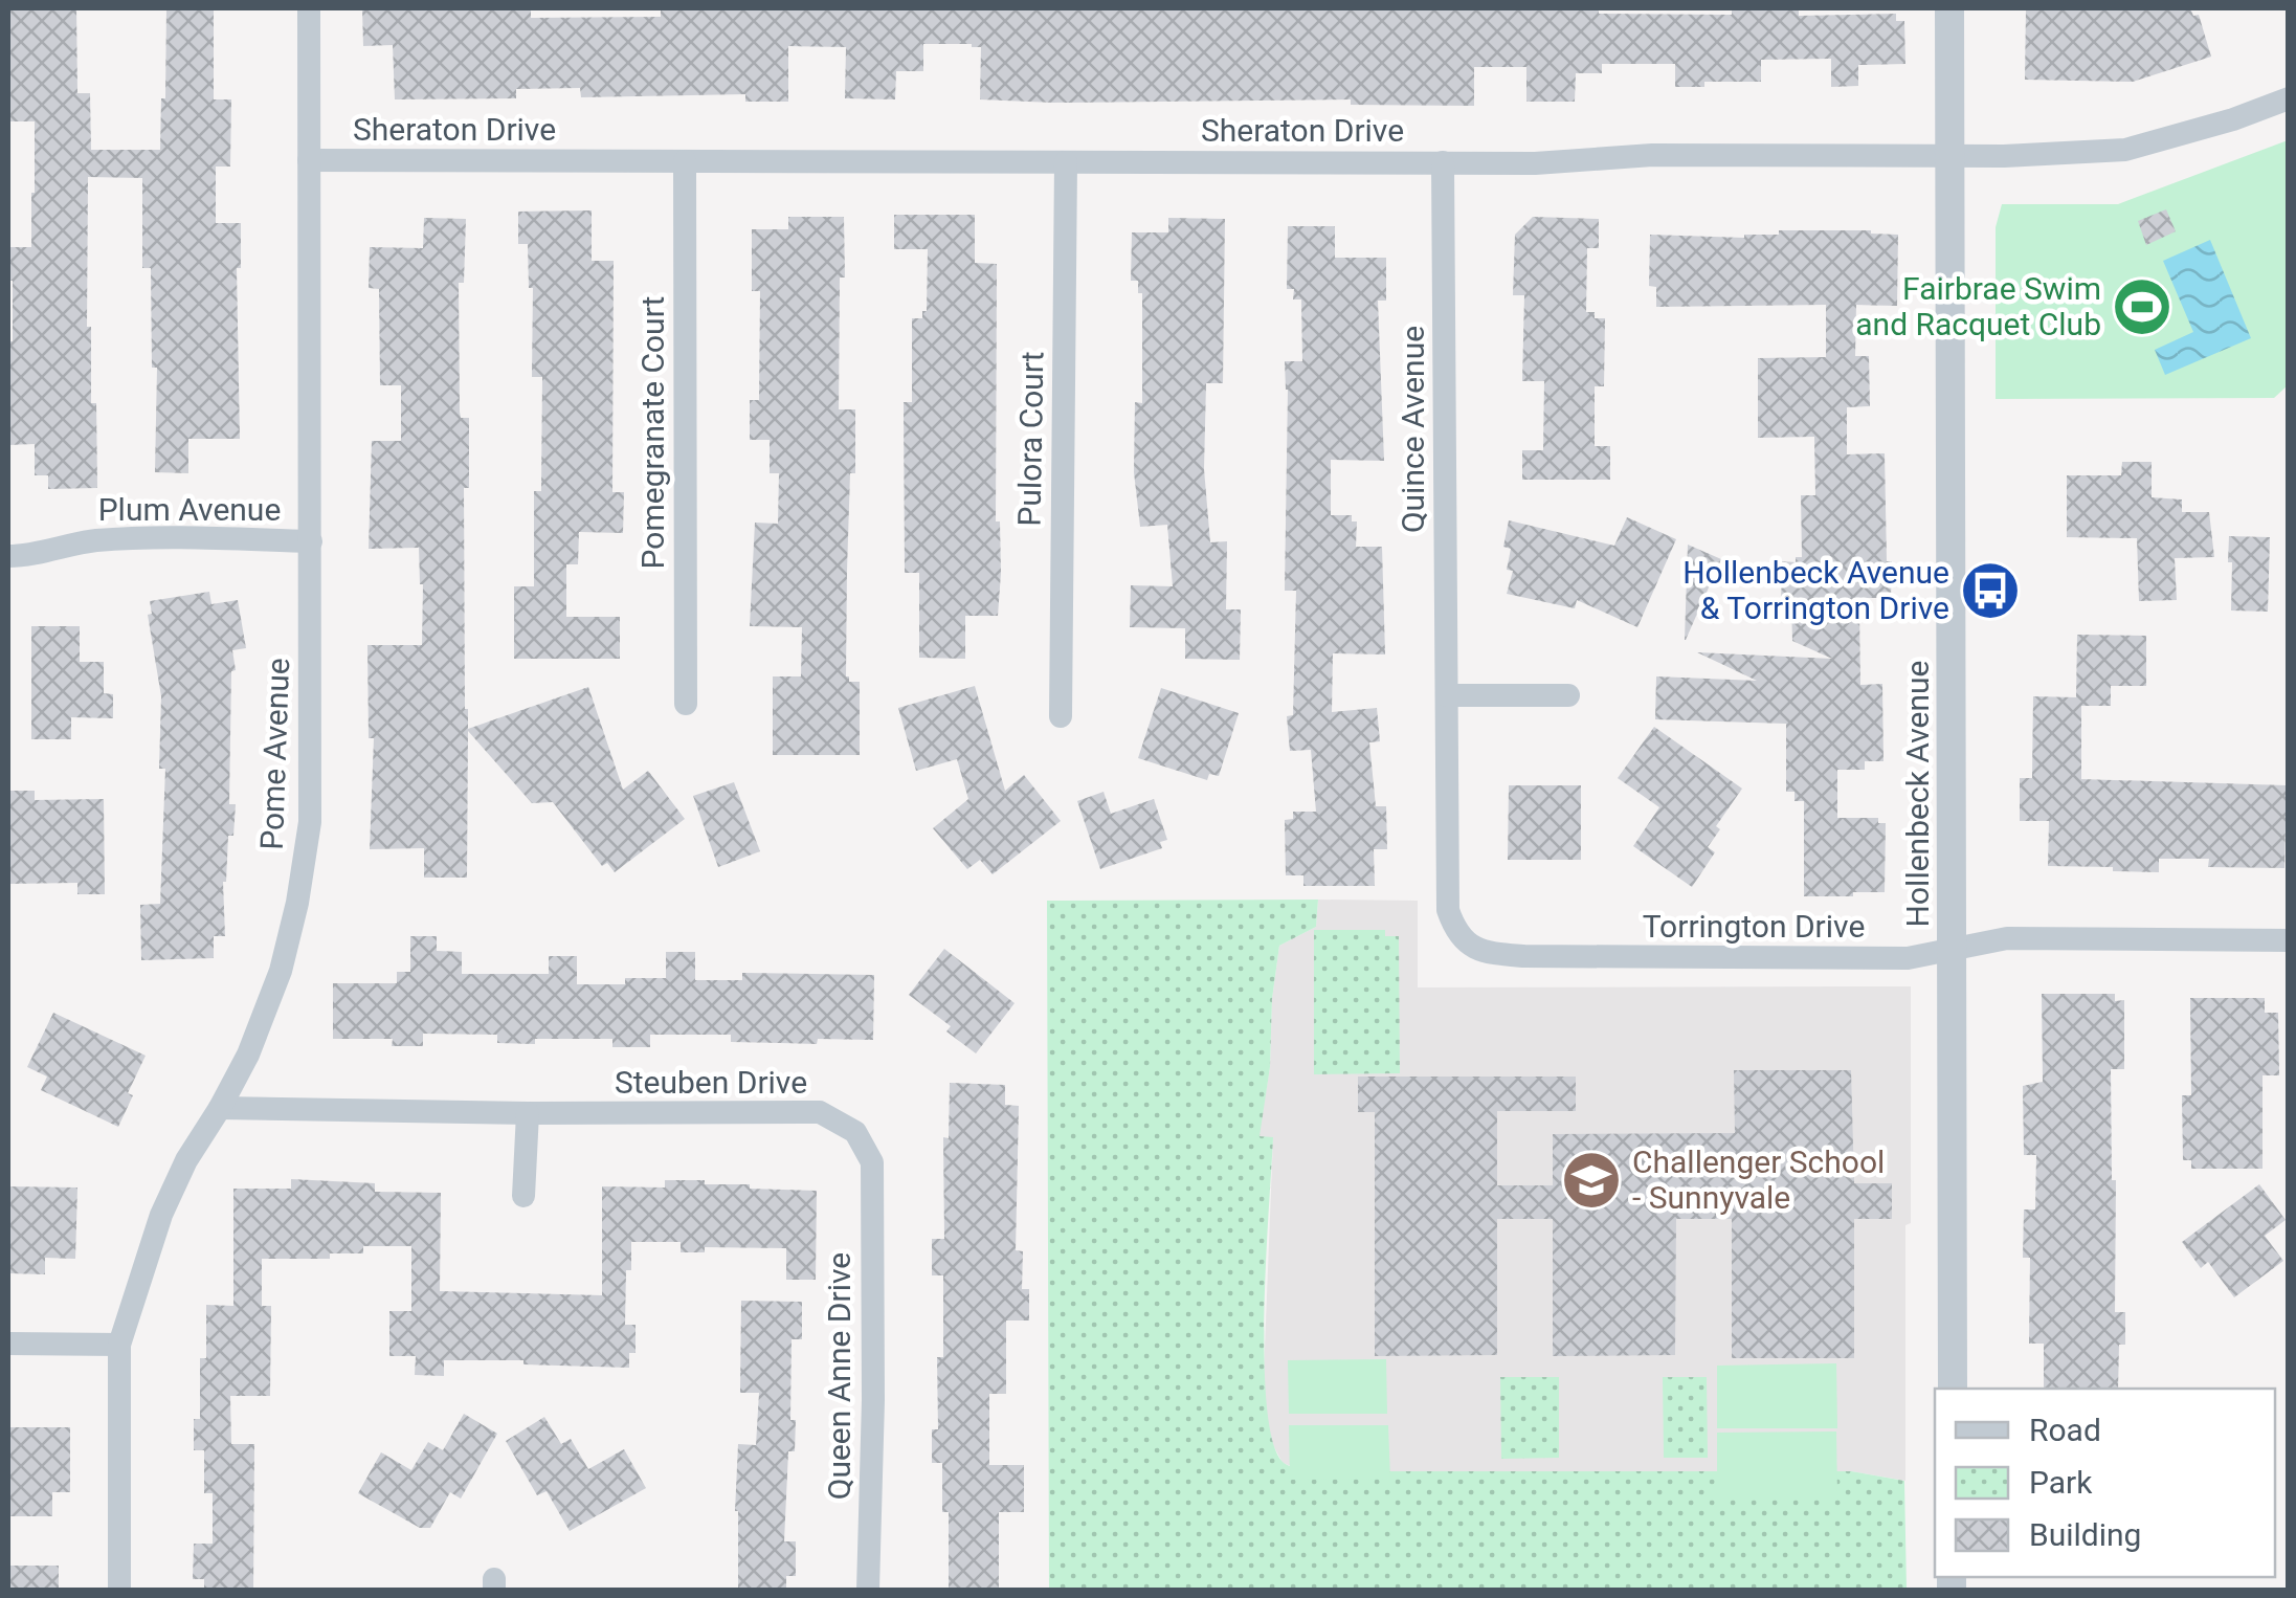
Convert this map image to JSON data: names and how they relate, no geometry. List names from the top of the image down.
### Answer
{
  "streets": {
    "street": [
      "Sheraton Drive",
      "Quince Avenue",
      "Pomegranate Court",
      "Pulora Court",
      "Plum Avenue",
      "Pome Avenue",
      "Hollenbeck Avenue",
      "Torrington Drive",
      "Steuben Drive",
      "Queen Anne Drive"
    ]
  },
  "crossings": [
    ["Sheraton Drive", "Quince Avenue"],
    ["Sheraton Drive", "Pomegranate Court"],
    ["Sheraton Drive", "Pulora Court"],
    ["Sheraton Drive", "Pome Avenue"],
    ["Sheraton Drive", "Hollenbeck Avenue"],
    ["Quince Avenue", "Torrington Drive"],
    ["Plum Avenue", "Pome Avenue"],
    ["Pome Avenue", "Steuben Drive"],
    ["Hollenbeck Avenue", "Torrington Drive"],
    ["Steuben Drive", "Queen Anne Drive"]
  ],
  "places": {
    "sports": ["Fairbrae Swim and Racquet Club"],
    "bus stop": ["Hollenbeck Avenue & Torrington Drive"],
    "school or university": ["Challenger School - Sunnyvale"]
  },
  "legend": ["Road", "Park", "Building"]
}
